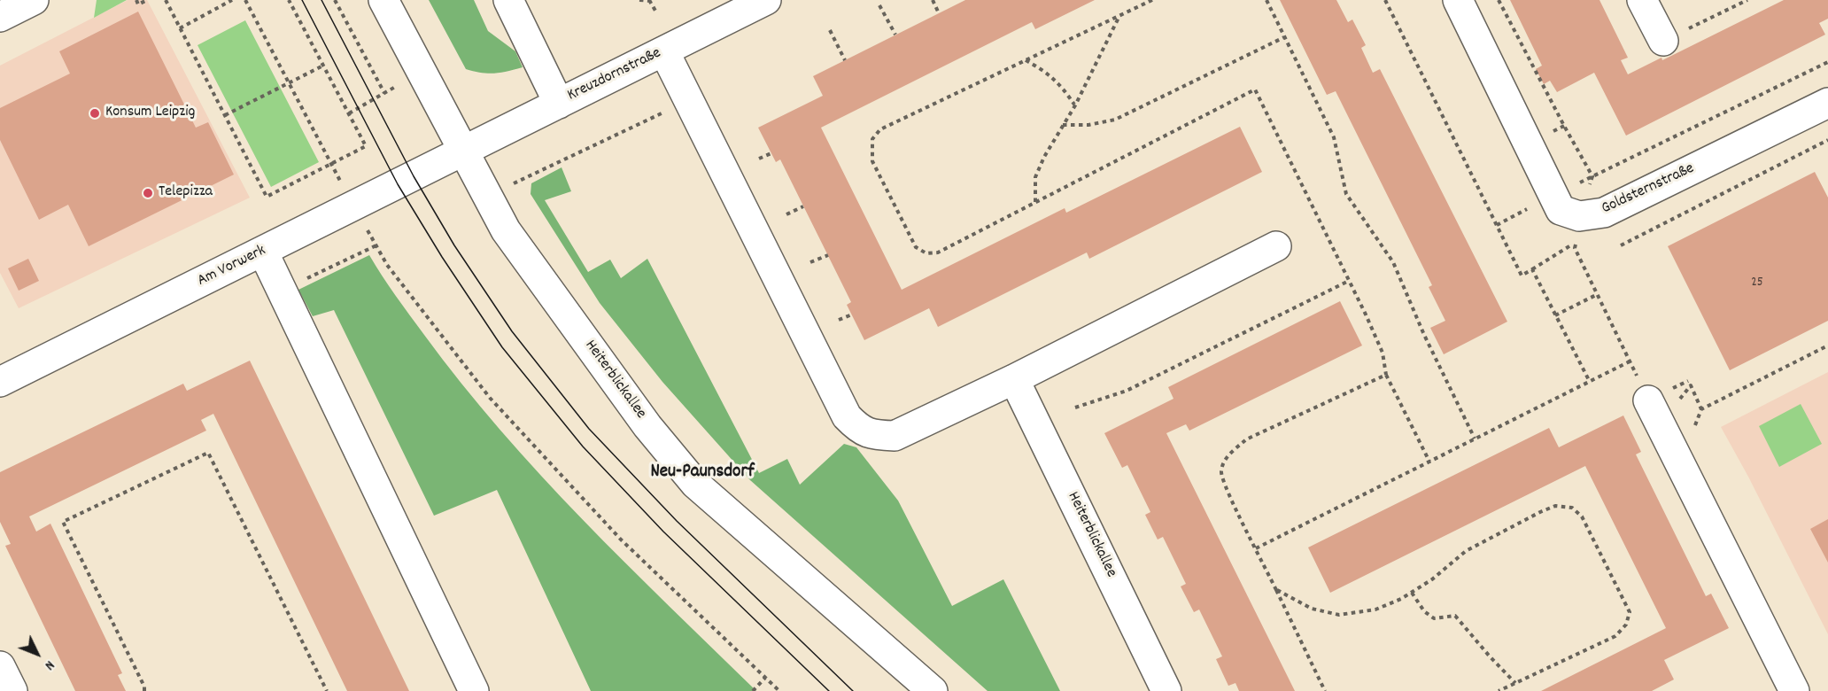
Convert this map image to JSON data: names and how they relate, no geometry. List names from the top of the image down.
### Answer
{
  "streets": {
    "street": [
      "Kreuzdornstraße",
      "Goldsternstraße",
      "Am Vorwerk",
      "Heiterblickallee"
    ]
  },
  "crossings": [
    ["Kreuzdornstraße", "Am Vorwerk"],
    ["Kreuzdornstraße", "Heiterblickallee"],
    ["Am Vorwerk", "Heiterblickallee"]
  ],
  "districts": ["Neu-Paunsdorf"],
  "places": ["Konsum Leipzig", "Telepizza"],
  "house_numbers": ["25"],
  "north": "bottom right"
}
